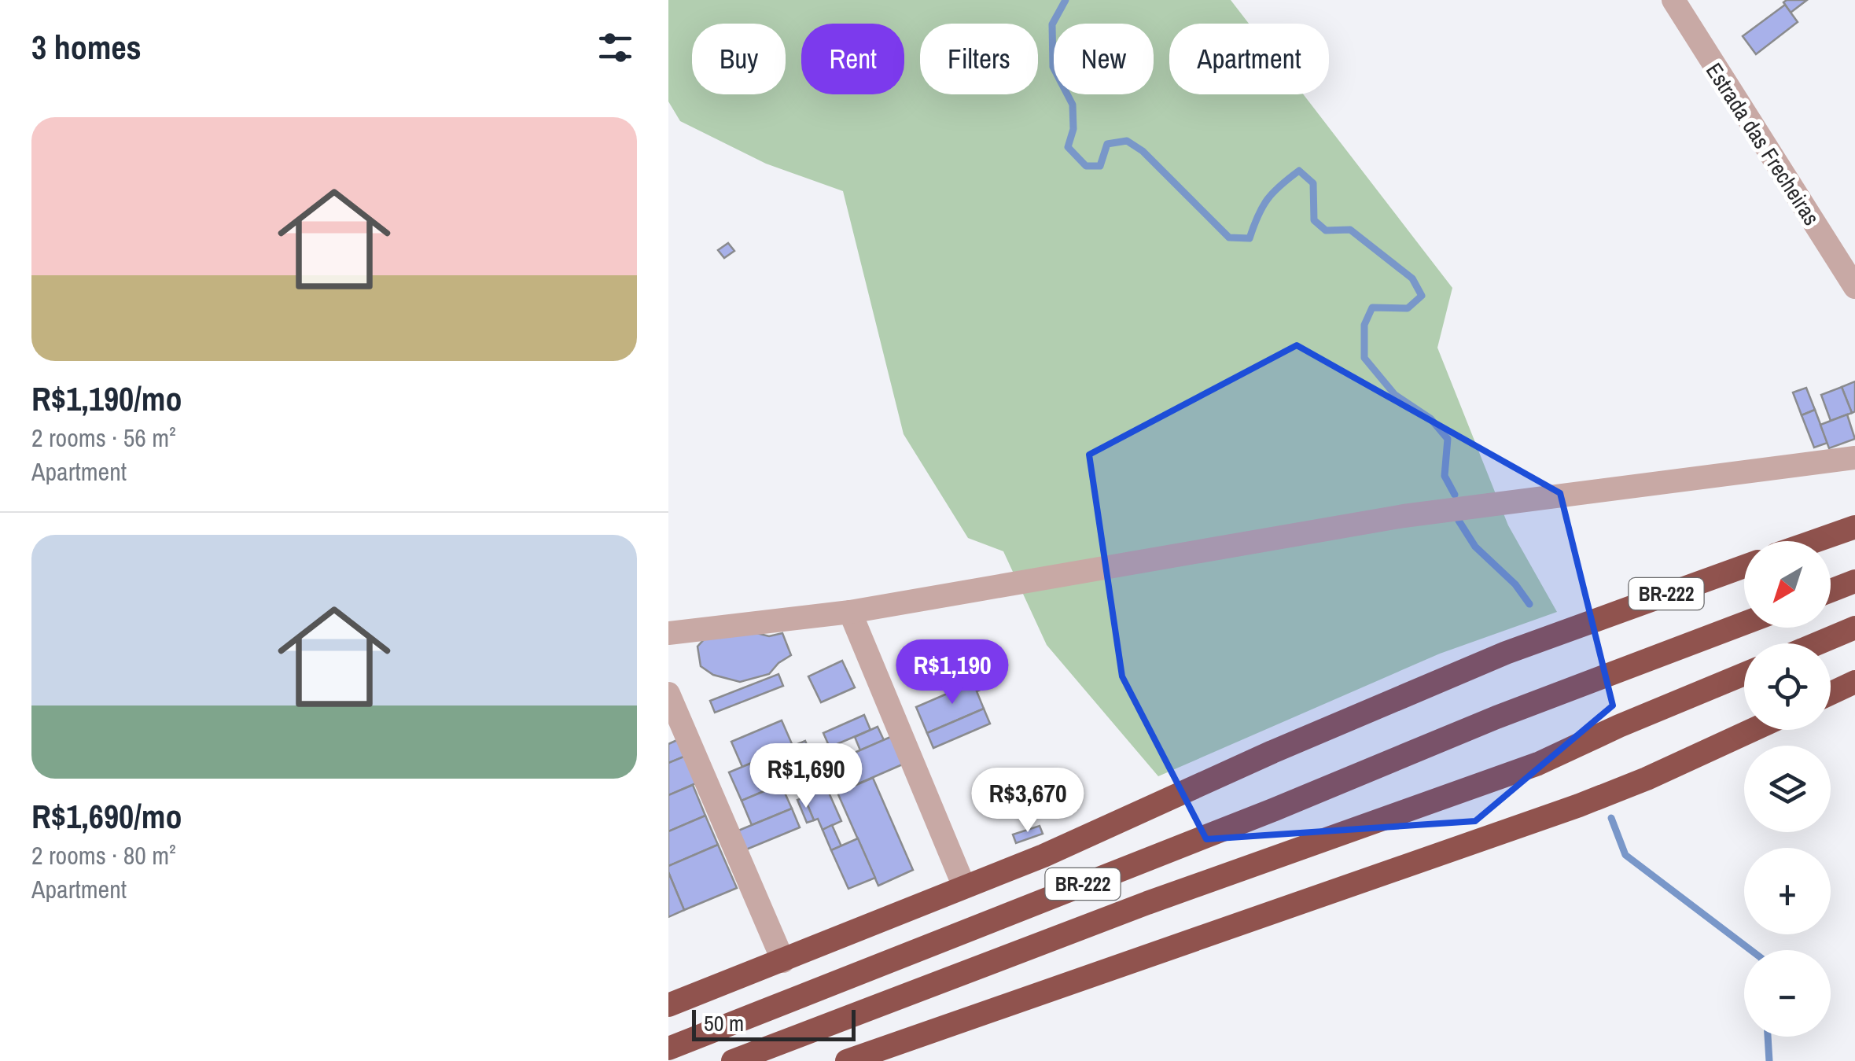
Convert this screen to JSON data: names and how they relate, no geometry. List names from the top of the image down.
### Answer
{
  "streets": {
    "highway": ["BR-222"],
    "street": ["Estrada das Frecheiras"]
  },
  "scale_bar": "50 m",
  "north": "bottom left",
  "page": {
    "heading": "3 homes",
    "chip": [
      "Buy",
      "Rent",
      "Filters",
      "New",
      "Apartment"
    ],
    "list": [
      {
        "name": "R$1,190/mo",
        "note": "2 rooms · 56 m² · Apartment"
      },
      {
        "name": "R$1,690/mo",
        "note": "2 rooms · 80 m² · Apartment"
      }
    ],
    "map_buttons": ["+", "−"],
    "price": ["R$1,190", "R$1,690", "R$3,670"],
    "scale": "50 m"
  }
}
